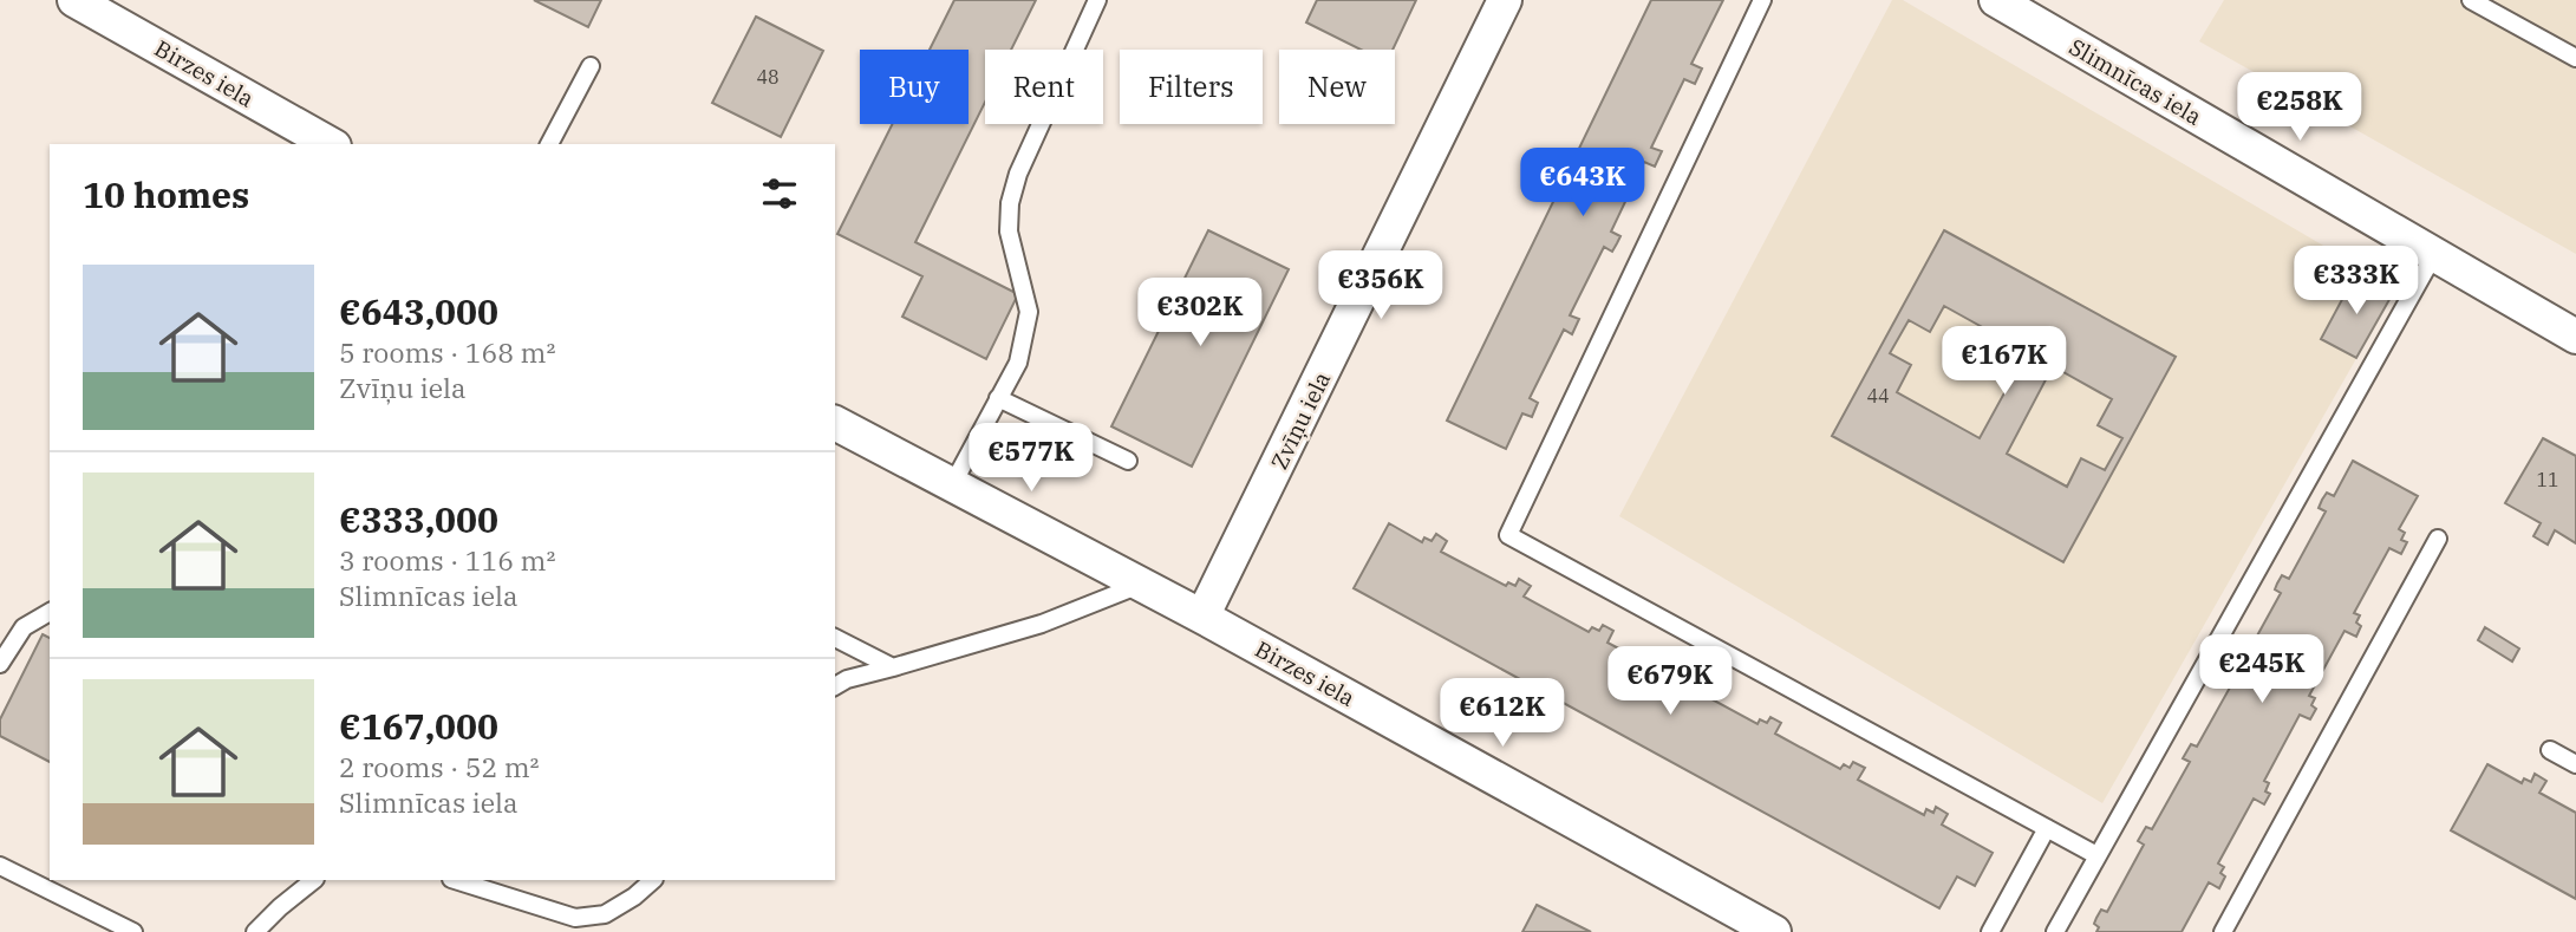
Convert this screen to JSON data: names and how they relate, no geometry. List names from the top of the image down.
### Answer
{
  "streets": {
    "street": ["Birzes iela", "Slimnīcas iela", "Zvīņu iela"]
  },
  "crossings": [
    ["Birzes iela", "Zvīņu iela"]
  ],
  "house_numbers": ["48", "44", "11"],
  "page": {
    "chip": [
      "Buy",
      "Rent",
      "Filters",
      "New"
    ],
    "price": [
      "€258K",
      "€643K",
      "€333K",
      "€356K",
      "€302K",
      "€167K",
      "€577K",
      "€245K",
      "€679K",
      "€612K"
    ],
    "heading": "10 homes",
    "list": [
      {
        "name": "€643,000",
        "note": "5 rooms · 168 m² · Zvīņu iela"
      },
      {
        "name": "€333,000",
        "note": "3 rooms · 116 m² · Slimnīcas iela"
      },
      {
        "name": "€167,000",
        "note": "2 rooms · 52 m² · Slimnīcas iela"
      }
    ]
  }
}
